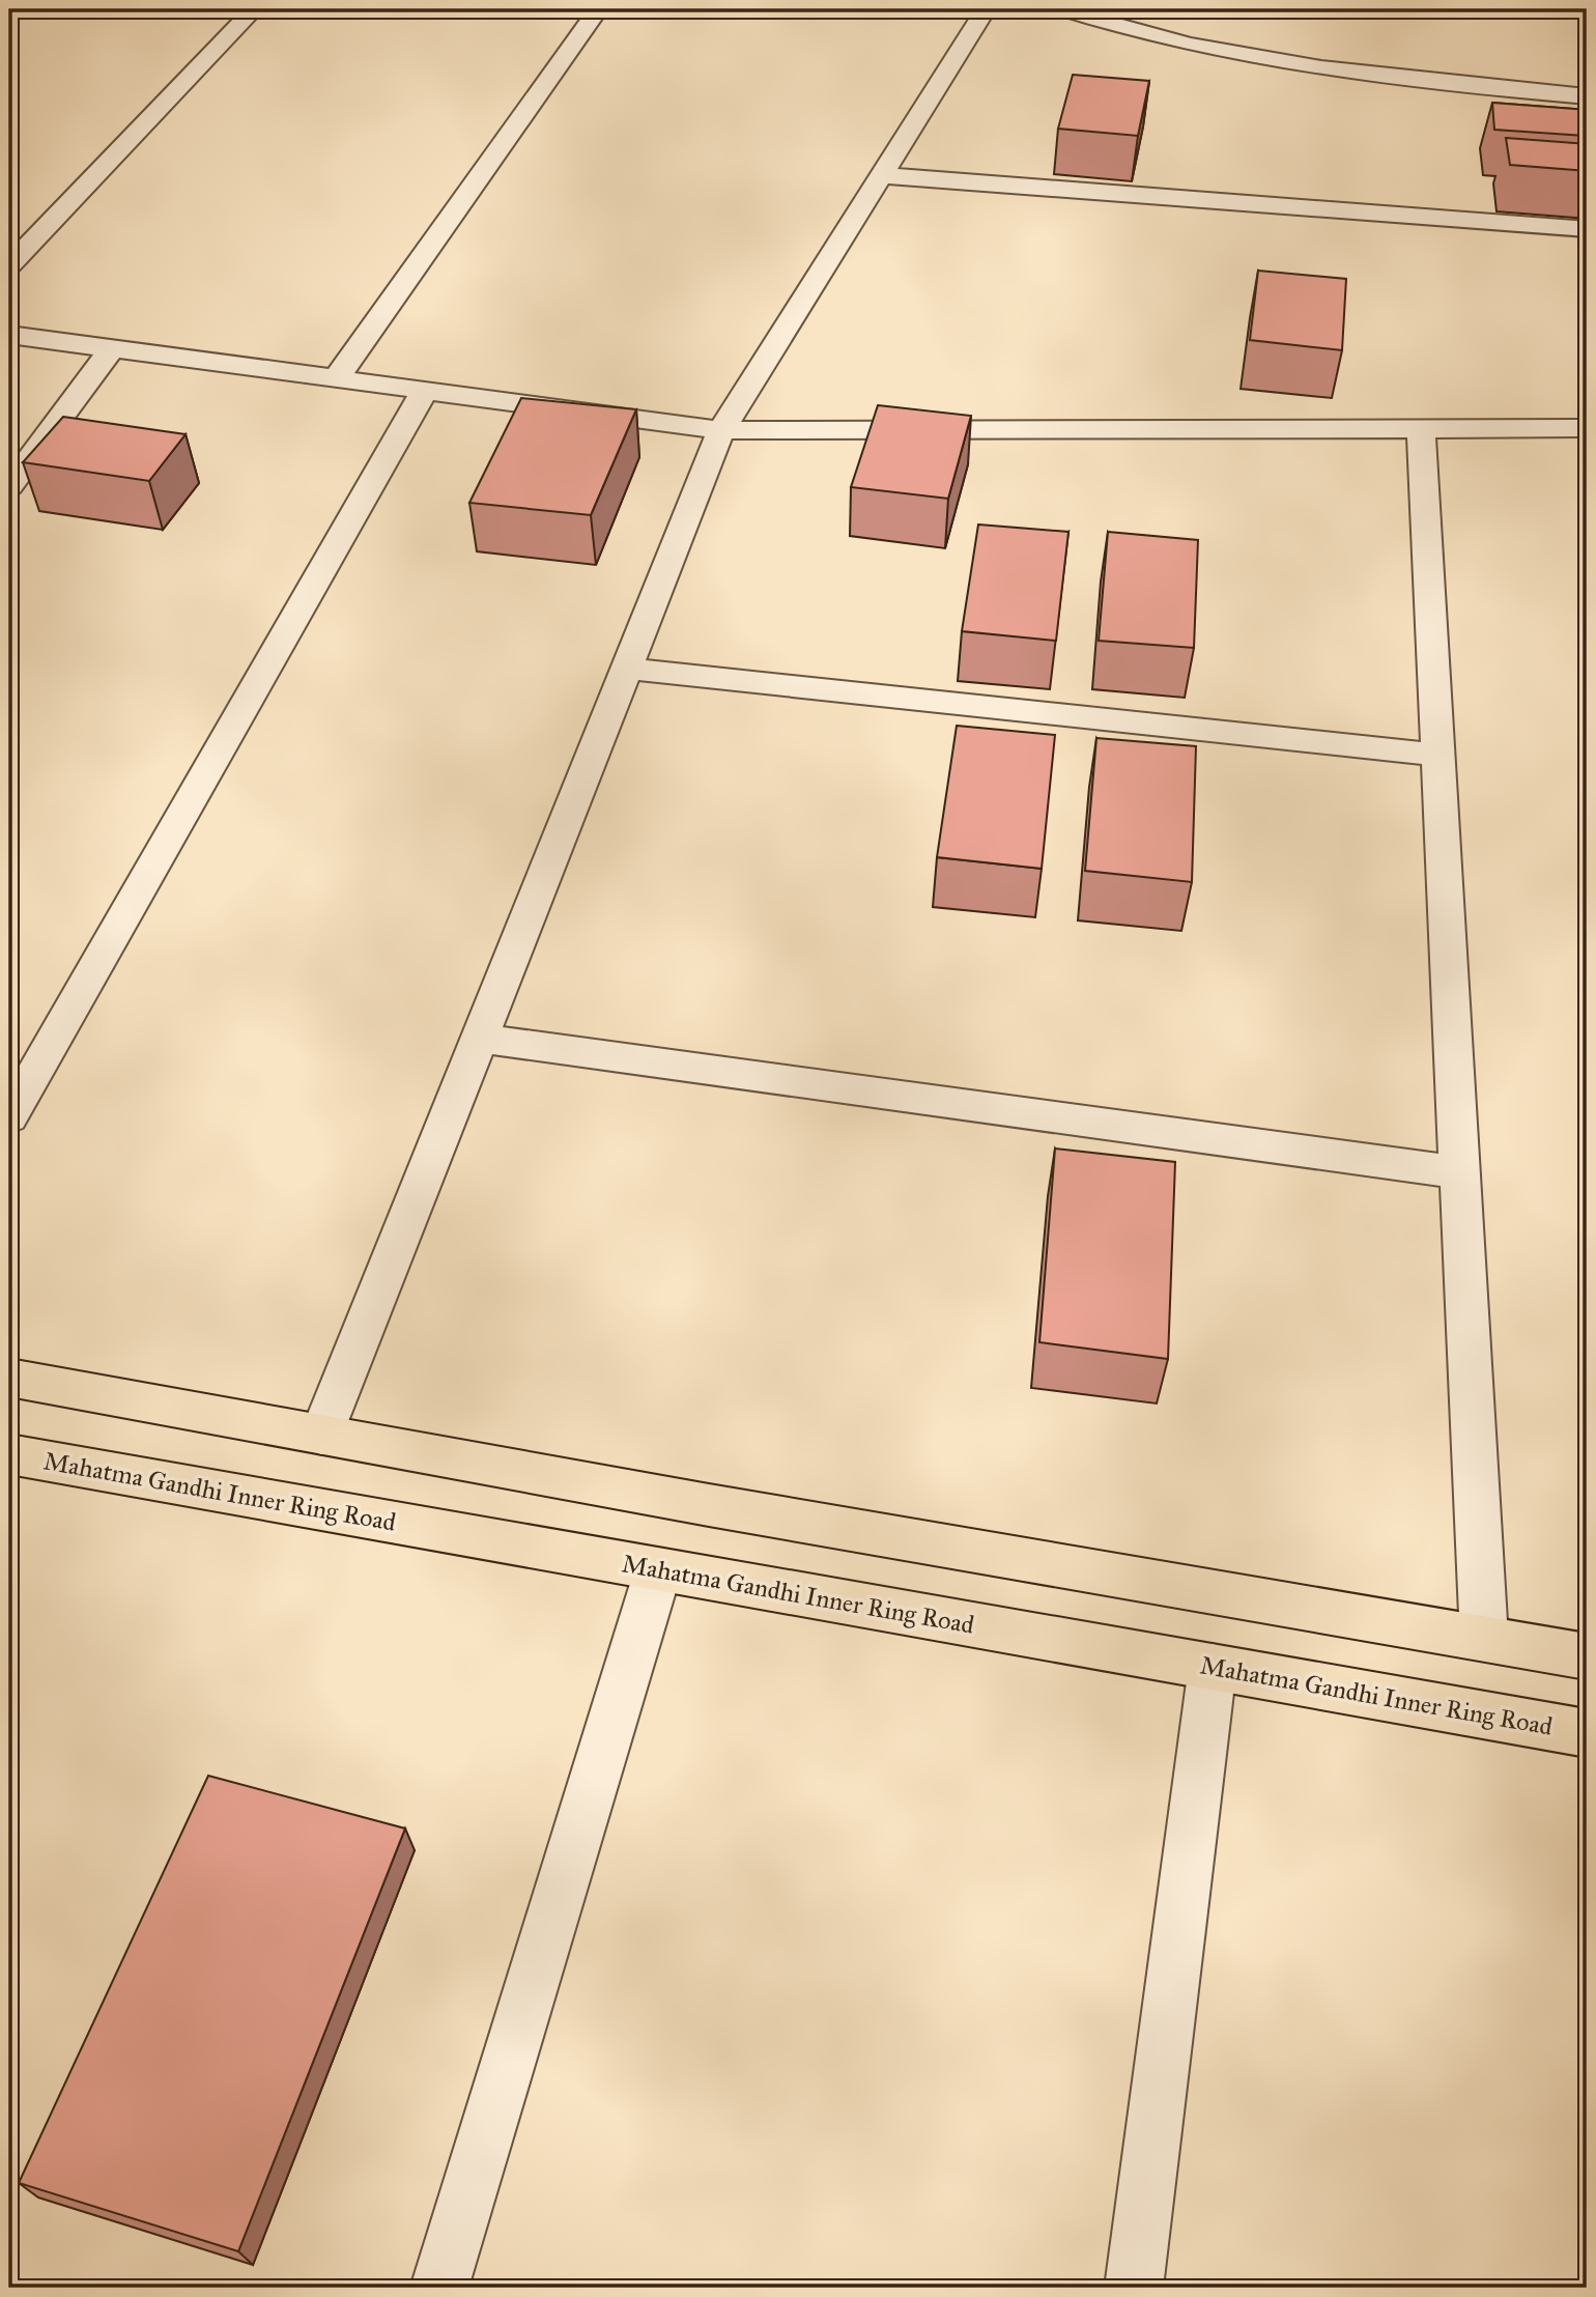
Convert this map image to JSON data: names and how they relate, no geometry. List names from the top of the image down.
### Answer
{
  "streets": {
    "main road": ["Mahatma Gandhi Inner Ring Road"]
  }
}
